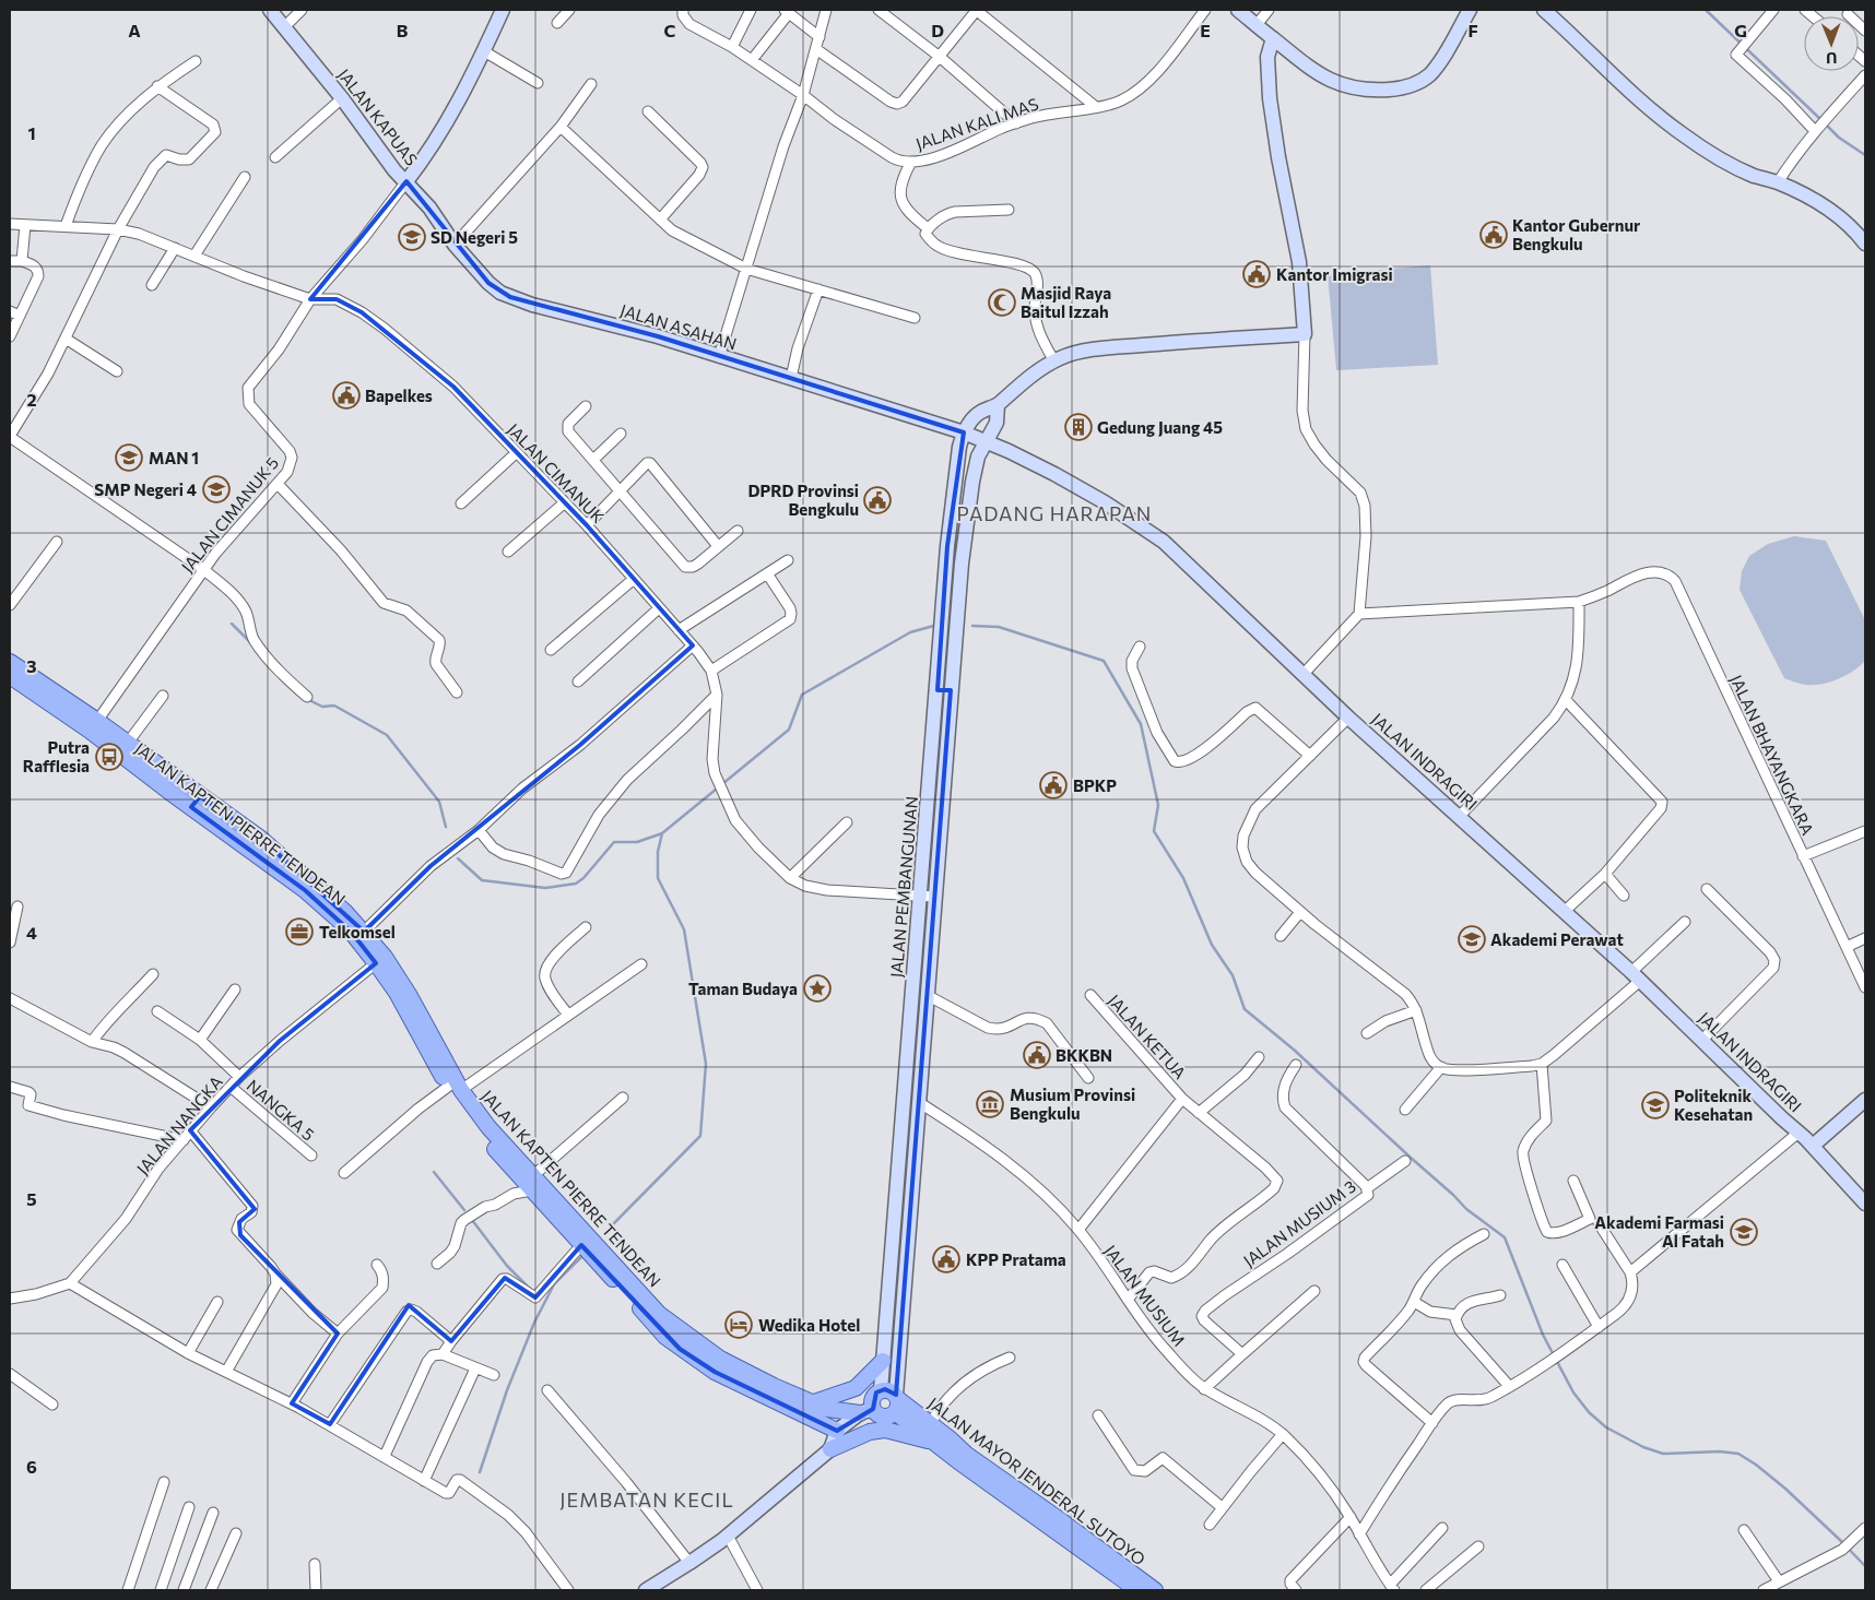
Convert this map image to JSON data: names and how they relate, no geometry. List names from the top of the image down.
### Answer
{
  "streets": {
    "main road": ["JALAN KAPTEN PIERRE TENDEAN", "JALAN MAYOR JENDERAL SUTOYO"],
    "street": [
      "JALAN KAPUAS",
      "JALAN KALI MAS",
      "JALAN ASAHAN",
      "JALAN CIMANUK",
      "JALAN CIMANUK 5",
      "JALAN BHAYANGKARA",
      "JALAN INDRAGIRI",
      "JALAN PEMBANGUNAN",
      "JALAN KETUA",
      "NANGKA 5",
      "JALAN NANGKA",
      "JALAN MUSIUM 3",
      "JALAN MUSIUM"
    ]
  },
  "crossings": [
    ["JALAN KAPUAS", "JALAN ASAHAN"],
    ["JALAN ASAHAN", "JALAN INDRAGIRI"],
    ["JALAN ASAHAN", "JALAN PEMBANGUNAN"],
    ["JALAN CIMANUK", "JALAN CIMANUK 5"],
    ["JALAN CIMANUK", "JALAN PEMBANGUNAN"],
    ["JALAN CIMANUK 5", "JALAN KAPTEN PIERRE TENDEAN"],
    ["JALAN INDRAGIRI", "JALAN PEMBANGUNAN"],
    ["JALAN KAPTEN PIERRE TENDEAN", "JALAN PEMBANGUNAN"],
    ["JALAN KAPTEN PIERRE TENDEAN", "JALAN NANGKA"],
    ["JALAN KAPTEN PIERRE TENDEAN", "JALAN MAYOR JENDERAL SUTOYO"],
    ["JALAN PEMBANGUNAN", "JALAN MUSIUM"],
    ["JALAN PEMBANGUNAN", "JALAN MAYOR JENDERAL SUTOYO"],
    ["JALAN KETUA", "JALAN MUSIUM"],
    ["NANGKA 5", "JALAN NANGKA"]
  ],
  "districts": ["PADANG HARAPAN", "JEMBATAN KECIL"],
  "places": {
    "public building": [
      "Kantor Gubernur Bengkulu",
      "Kantor Imigrasi",
      "Bapelkes",
      "DPRD Provinsi Bengkulu",
      "BPKP",
      "BKKBN",
      "KPP Pratama"
    ],
    "school or university": [
      "SD Negeri 5",
      "MAN 1",
      "SMP Negeri 4",
      "Akademi Perawat",
      "Politeknik Kesehatan",
      "Akademi Farmasi Al Fatah"
    ],
    "mosque": ["Masjid Raya Baitul Izzah"],
    "building": ["Gedung Juang 45"],
    "bus stop": ["Putra Rafflesia"],
    "office": ["Telkomsel"],
    "place": ["Taman Budaya"],
    "museum": ["Musium Provinsi Bengkulu"],
    "hotel": ["Wedika Hotel"]
  },
  "north": "bottom",
  "grid": {
    "columns": [
      "A",
      "B",
      "C",
      "D",
      "E",
      "F",
      "G"
    ],
    "rows": [
      "1",
      "2",
      "3",
      "4",
      "5",
      "6"
    ]
  }
}
